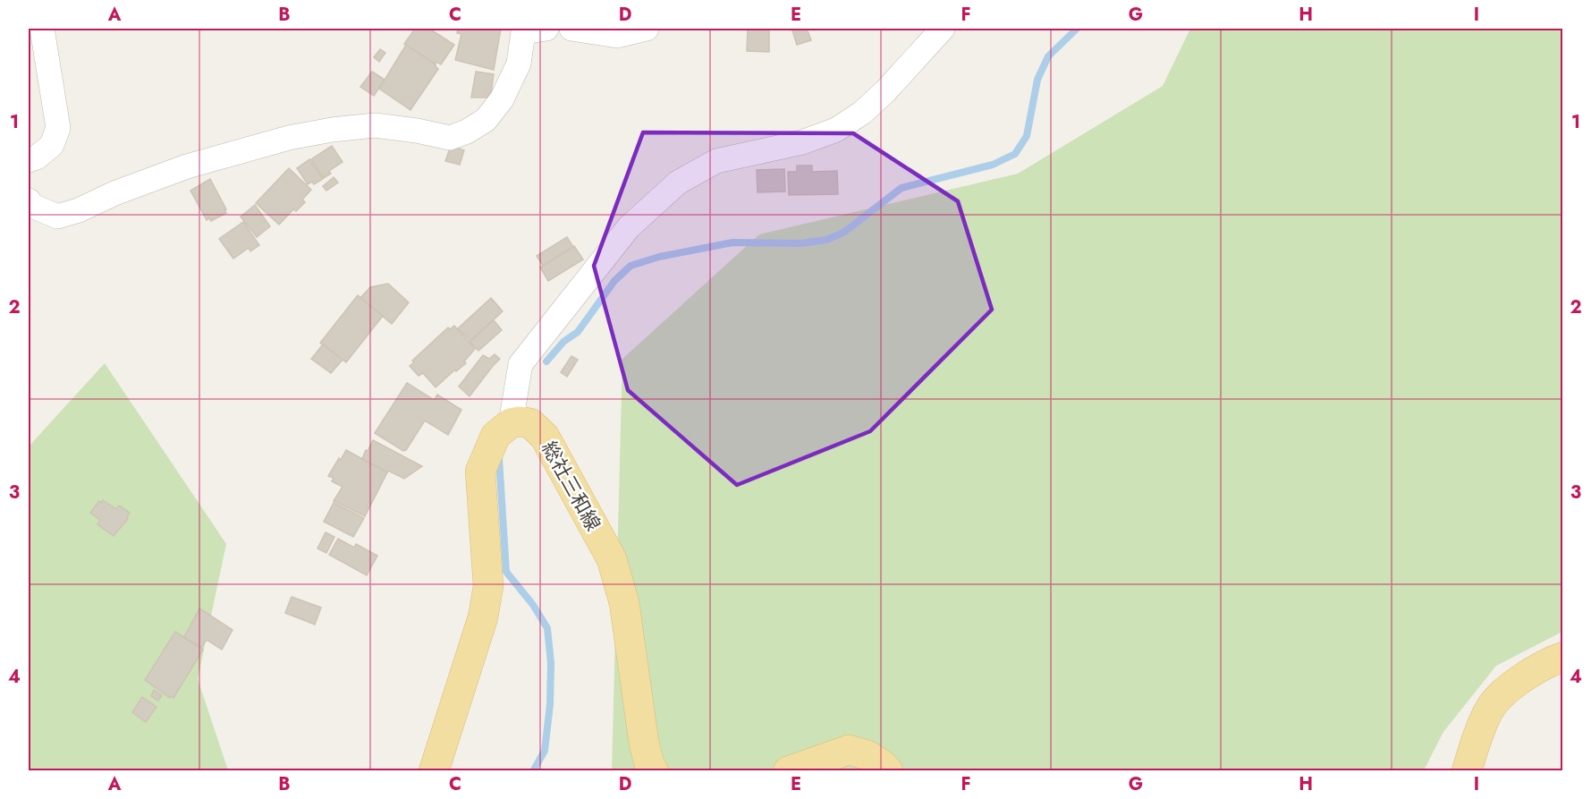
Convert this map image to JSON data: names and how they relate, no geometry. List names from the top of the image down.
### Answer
{
  "streets": {
    "main road": ["総社三和線"]
  },
  "grid": {
    "columns": [
      "A",
      "B",
      "C",
      "D",
      "E",
      "F",
      "G",
      "H",
      "I"
    ],
    "rows": [
      "1",
      "2",
      "3",
      "4"
    ]
  }
}
